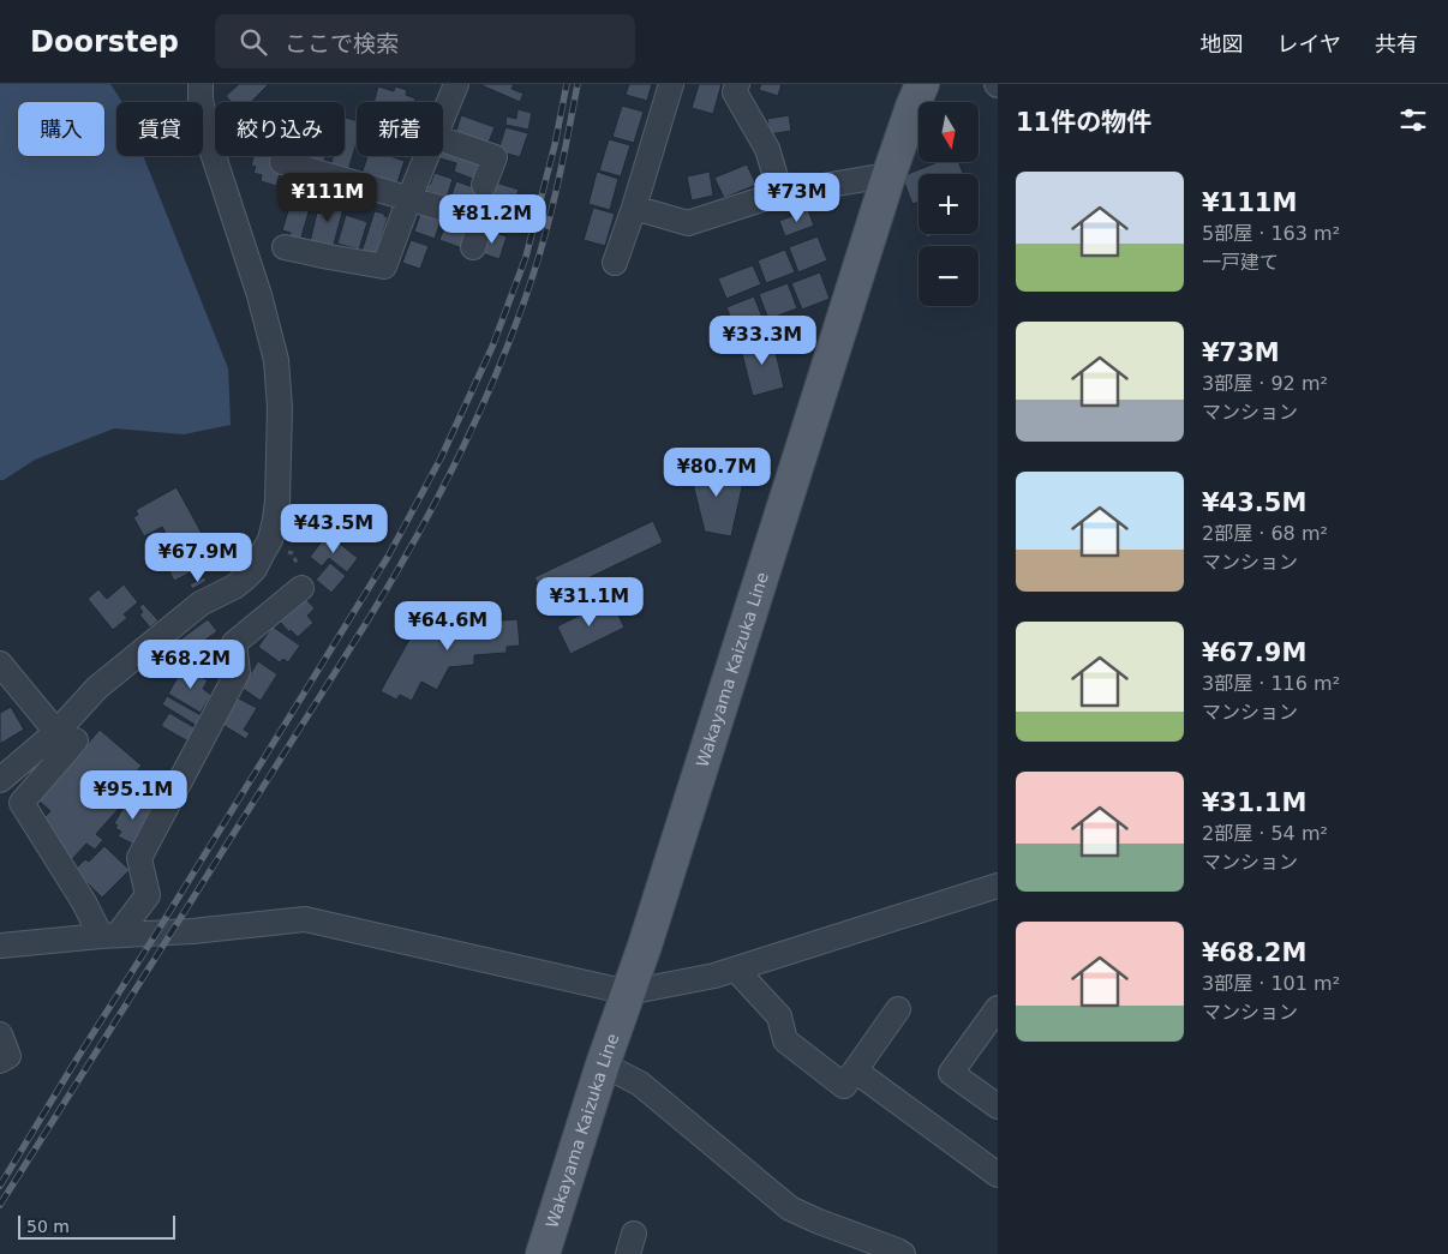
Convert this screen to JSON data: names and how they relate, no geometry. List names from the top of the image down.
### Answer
{
  "streets": {
    "main road": ["Wakayama Kaizuka Line"]
  },
  "scale_bar": "50 m",
  "north": "bottom",
  "page": {
    "header": "Doorstep",
    "search": "ここで検索",
    "nav": ["地図", "レイヤ", "共有"],
    "heading": "11件の物件",
    "map_buttons": ["+", "−"],
    "chip": [
      "購入",
      "賃貸",
      "絞り込み",
      "新着"
    ],
    "list": [
      {
        "name": "¥111M",
        "note": "5部屋 · 163 m² · 一戸建て"
      },
      {
        "name": "¥73M",
        "note": "3部屋 · 92 m² · マンション"
      },
      {
        "name": "¥43.5M",
        "note": "2部屋 · 68 m² · マンション"
      },
      {
        "name": "¥67.9M",
        "note": "3部屋 · 116 m² · マンション"
      },
      {
        "name": "¥31.1M",
        "note": "2部屋 · 54 m² · マンション"
      },
      {
        "name": "¥68.2M",
        "note": "3部屋 · 101 m² · マンション"
      }
    ],
    "price": [
      "¥111M",
      "¥73M",
      "¥81.2M",
      "¥33.3M",
      "¥80.7M",
      "¥43.5M",
      "¥67.9M",
      "¥31.1M",
      "¥64.6M",
      "¥68.2M",
      "¥95.1M"
    ],
    "scale": "50 m"
  }
}
